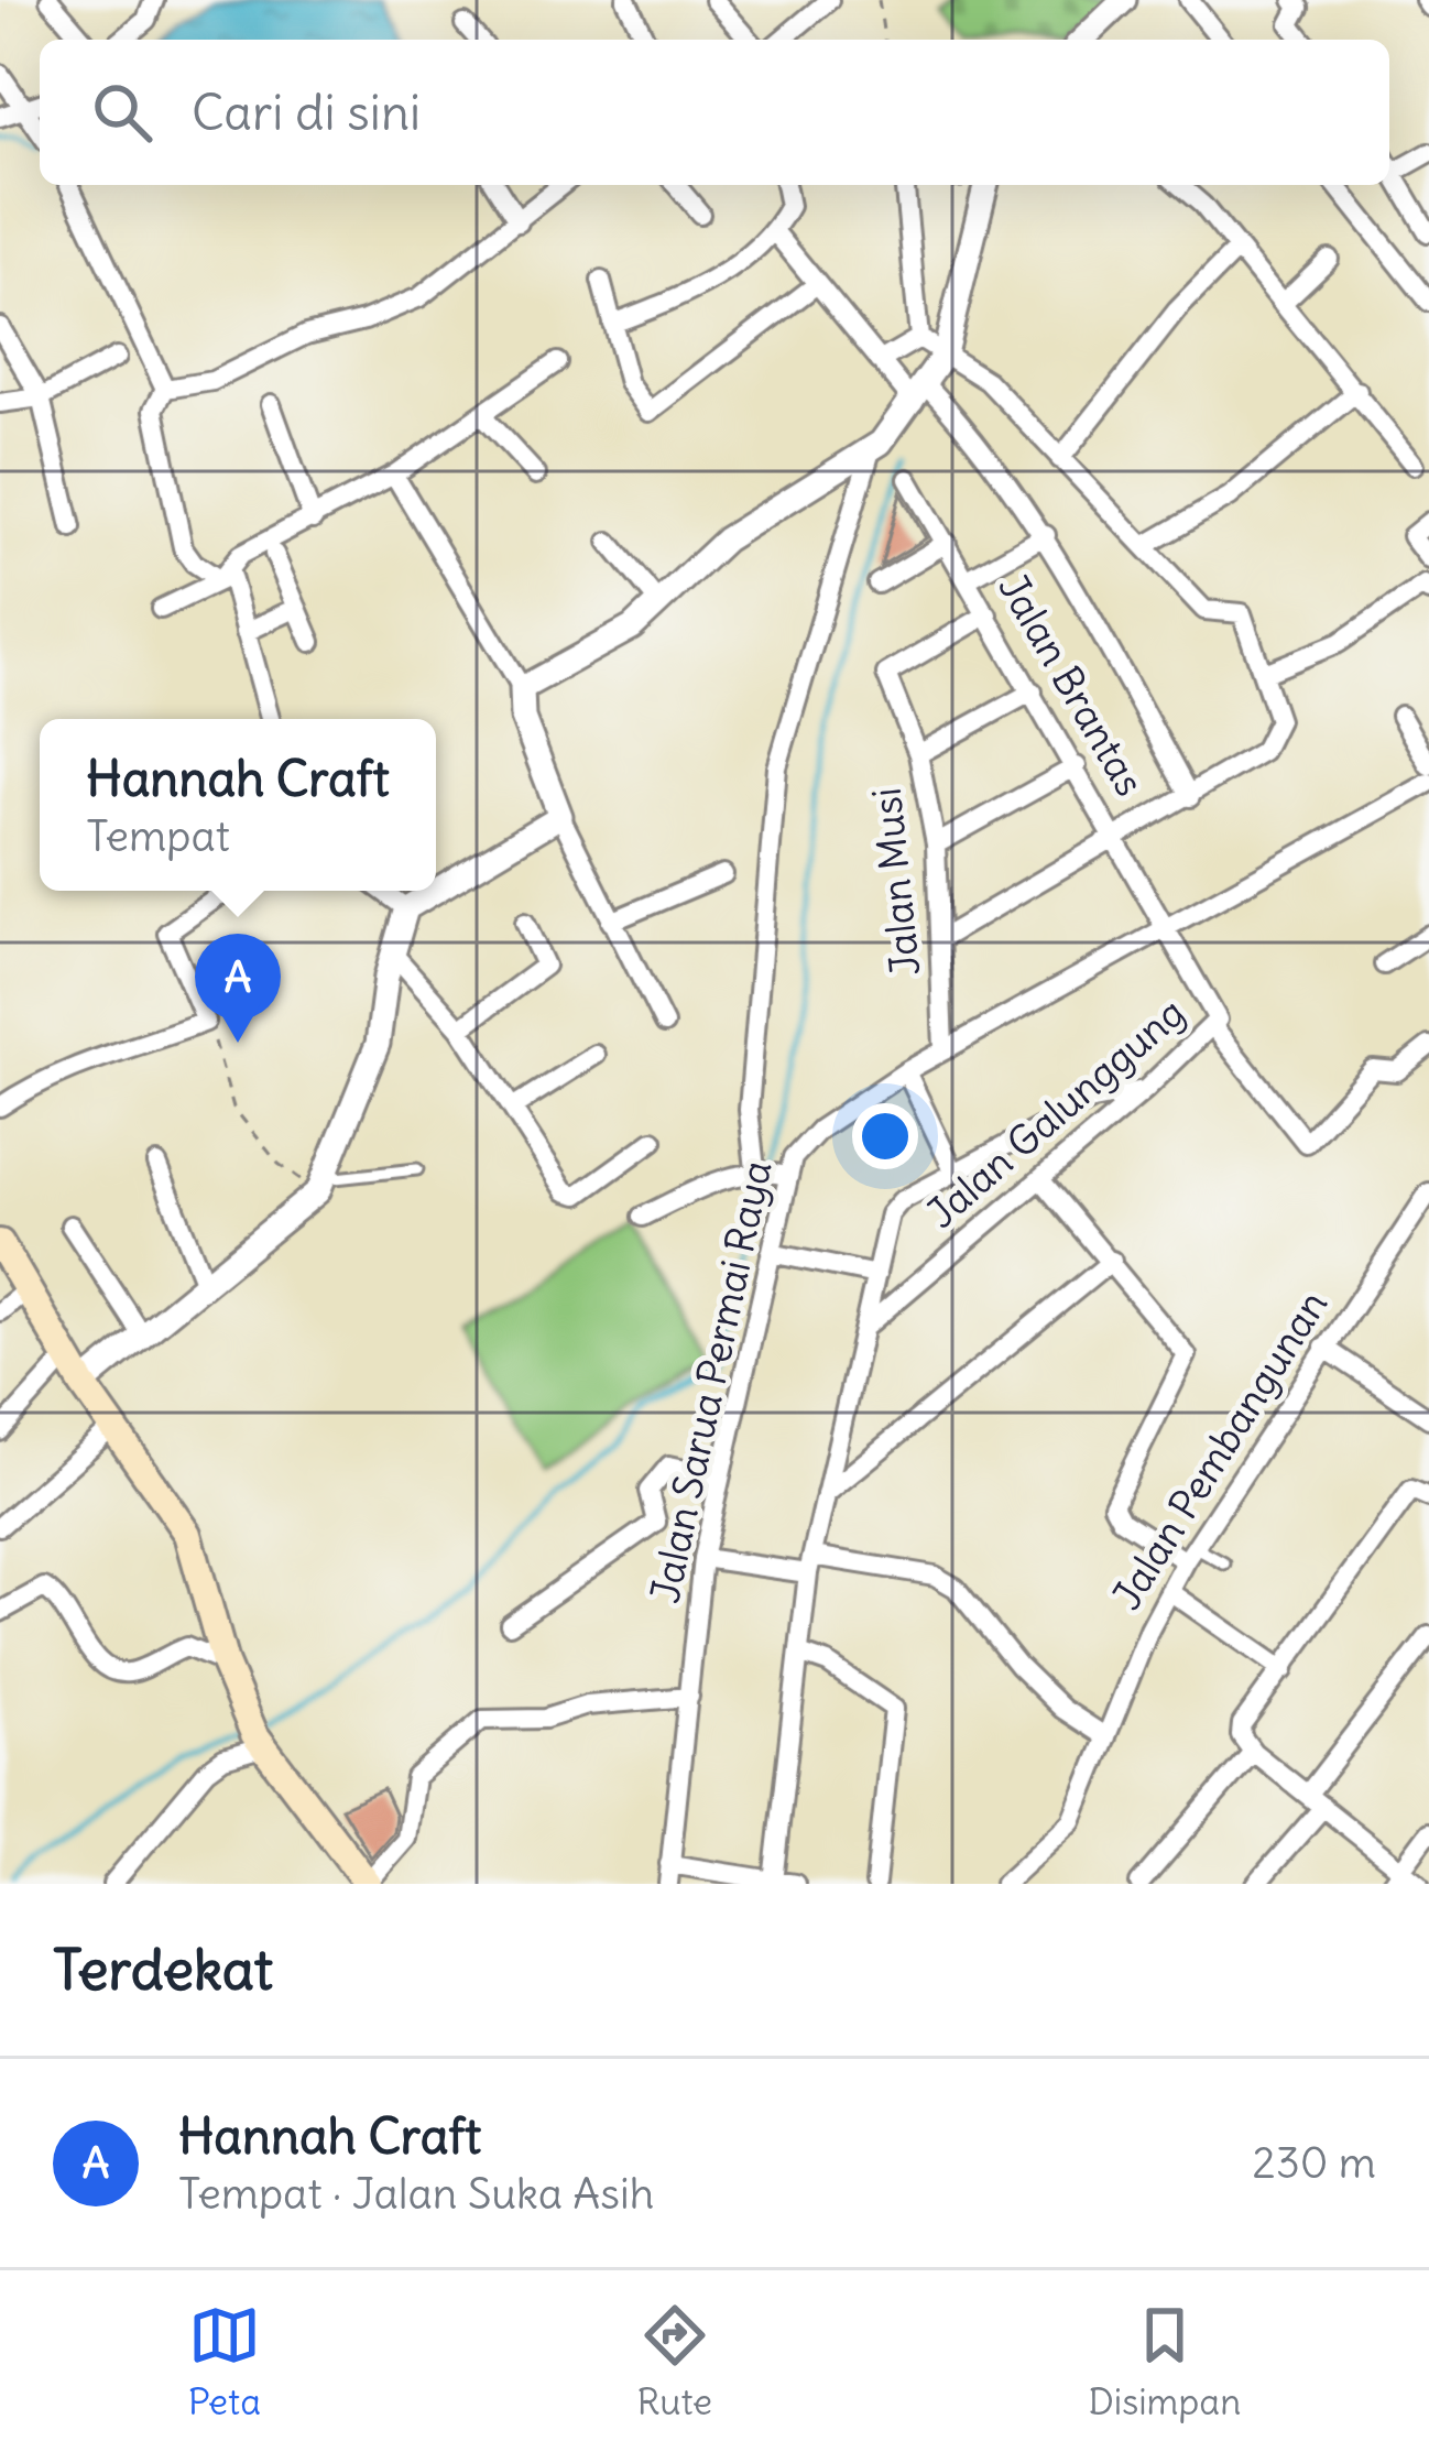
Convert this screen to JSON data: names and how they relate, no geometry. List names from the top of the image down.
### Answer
{
  "streets": {
    "street": [
      "Jalan Brantas",
      "Jalan Musi",
      "Jalan Galunggung",
      "Jalan Sarua Permai Raya",
      "Jalan Pembangunan"
    ]
  },
  "crossings": [
    ["Jalan Brantas", "Jalan Musi"],
    ["Jalan Brantas", "Jalan Galunggung"],
    ["Jalan Brantas", "Jalan Sarua Permai Raya"],
    ["Jalan Musi", "Jalan Sarua Permai Raya"],
    ["Jalan Galunggung", "Jalan Sarua Permai Raya"]
  ],
  "page": {
    "search": "Cari di sini",
    "popup": ["Hannah Craft", "Tempat"],
    "pins": "A",
    "heading": "Terdekat",
    "list": [
      {
        "mark": "A",
        "name": "Hannah Craft",
        "note": "Tempat · Jalan Suka Asih",
        "value": "230 m"
      }
    ],
    "nav": ["Peta", "Rute", "Disimpan"]
  }
}
